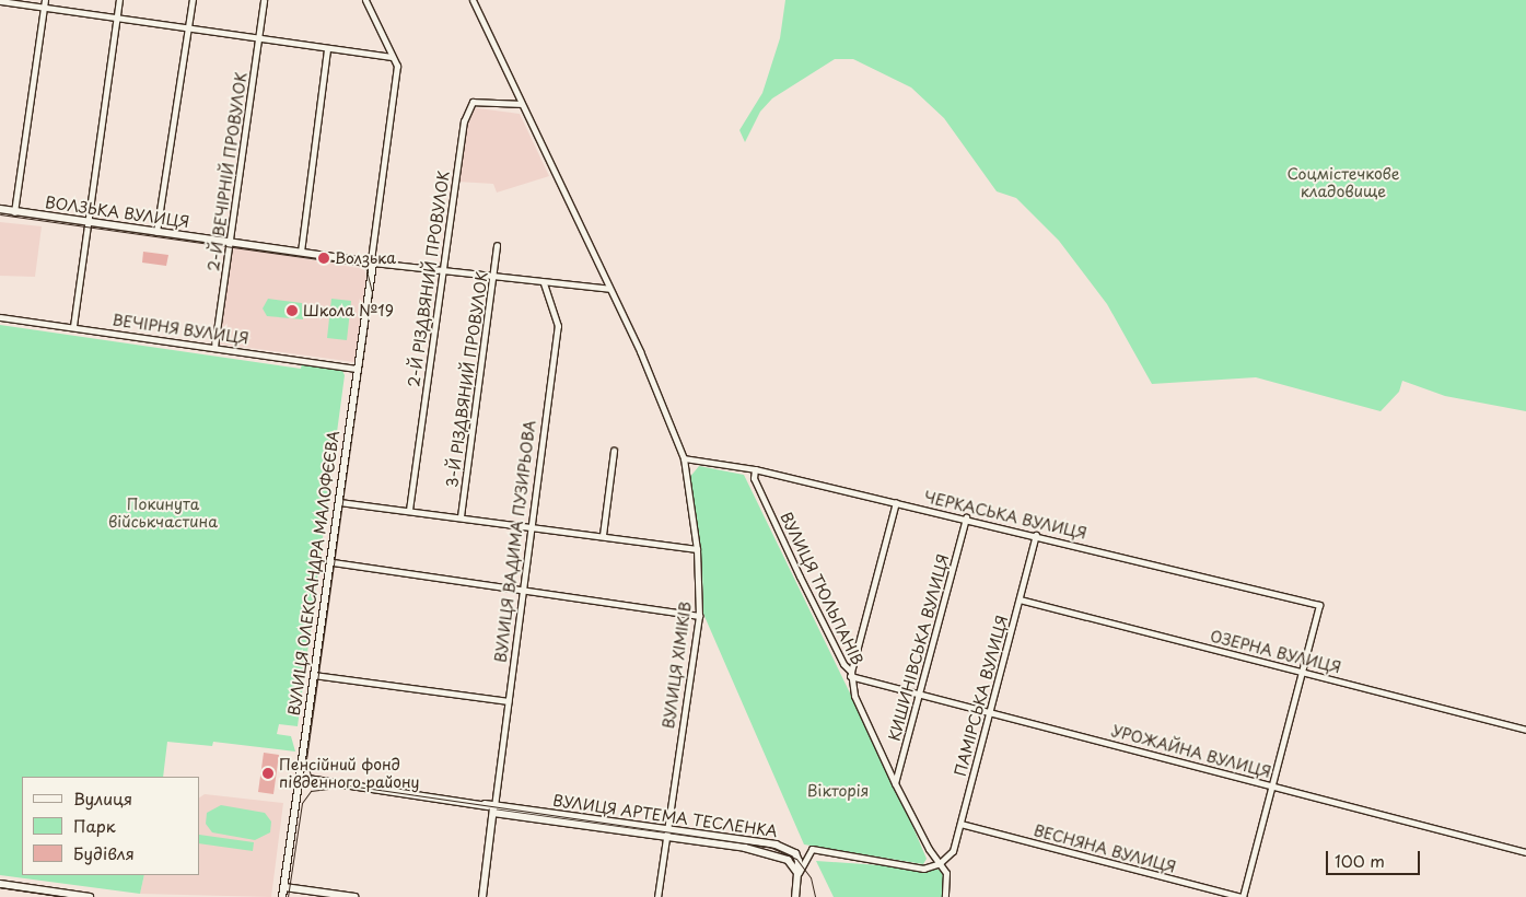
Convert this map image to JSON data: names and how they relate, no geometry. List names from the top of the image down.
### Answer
{
  "streets": {
    "street": [
      "2-Й ВЕЧІРНІЙ ПРОВУЛОК",
      "ВОЛЗЬКА ВУЛИЦЯ",
      "2-Й РІЗДВЯНИЙ ПРОВУЛОК",
      "ВЕЧІРНЯ ВУЛИЦЯ",
      "3-Й РІЗДВЯНИЙ ПРОВУЛОК",
      "ЧЕРКАСЬКА ВУЛИЦЯ",
      "ВУЛИЦЯ ВАДИМА ПУЗИРЬОВА",
      "ВУЛИЦЯ ОЛЕКСАНДРА МАЛОФЄЄВА",
      "ВУЛИЦЯ ТЮЛЬПАНІВ",
      "КИШИНІВСЬКА ВУЛИЦЯ",
      "ОЗЕРНА ВУЛИЦЯ",
      "ВУЛИЦЯ ХІМІКІВ",
      "ПАМІРСЬКА ВУЛИЦЯ",
      "УРОЖАЙНА ВУЛИЦЯ",
      "ВУЛИЦЯ АРТЕМА ТЕСЛЕНКА",
      "ВЕСНЯНА ВУЛИЦЯ"
    ]
  },
  "crossings": [
    ["2-Й ВЕЧІРНІЙ ПРОВУЛОК", "ВОЛЗЬКА ВУЛИЦЯ"],
    ["2-Й ВЕЧІРНІЙ ПРОВУЛОК", "ВЕЧІРНЯ ВУЛИЦЯ"],
    ["ВОЛЗЬКА ВУЛИЦЯ", "ВУЛИЦЯ ОЛЕКСАНДРА МАЛОФЄЄВА"],
    ["2-Й РІЗДВЯНИЙ ПРОВУЛОК", "ВУЛИЦЯ ХІМІКІВ"],
    ["ВЕЧІРНЯ ВУЛИЦЯ", "ВУЛИЦЯ ОЛЕКСАНДРА МАЛОФЄЄВА"],
    ["ЧЕРКАСЬКА ВУЛИЦЯ", "ВУЛИЦЯ ТЮЛЬПАНІВ"],
    ["ЧЕРКАСЬКА ВУЛИЦЯ", "КИШИНІВСЬКА ВУЛИЦЯ"],
    ["ЧЕРКАСЬКА ВУЛИЦЯ", "ОЗЕРНА ВУЛИЦЯ"],
    ["ЧЕРКАСЬКА ВУЛИЦЯ", "ВУЛИЦЯ ХІМІКІВ"],
    ["ЧЕРКАСЬКА ВУЛИЦЯ", "ПАМІРСЬКА ВУЛИЦЯ"],
    ["ВУЛИЦЯ ВАДИМА ПУЗИРЬОВА", "ВУЛИЦЯ АРТЕМА ТЕСЛЕНКА"],
    ["ВУЛИЦЯ ТЮЛЬПАНІВ", "КИШИНІВСЬКА ВУЛИЦЯ"],
    ["ВУЛИЦЯ ТЮЛЬПАНІВ", "ПАМІРСЬКА ВУЛИЦЯ"],
    ["ВУЛИЦЯ ТЮЛЬПАНІВ", "УРОЖАЙНА ВУЛИЦЯ"],
    ["КИШИНІВСЬКА ВУЛИЦЯ", "УРОЖАЙНА ВУЛИЦЯ"],
    ["ОЗЕРНА ВУЛИЦЯ", "ПАМІРСЬКА ВУЛИЦЯ"],
    ["ВУЛИЦЯ ХІМІКІВ", "ВУЛИЦЯ АРТЕМА ТЕСЛЕНКА"],
    ["ПАМІРСЬКА ВУЛИЦЯ", "УРОЖАЙНА ВУЛИЦЯ"],
    ["ПАМІРСЬКА ВУЛИЦЯ", "ВЕСНЯНА ВУЛИЦЯ"]
  ],
  "parks": ["Соцмістечкове кладовище", "Покинута військчастина", "Вікторія"],
  "places": ["Волзька", "Школа №19", "Пенсійний фонд південного району"],
  "legend": ["Вулиця", "Парк", "Будівля"],
  "scale_bar": "100 m"
}
